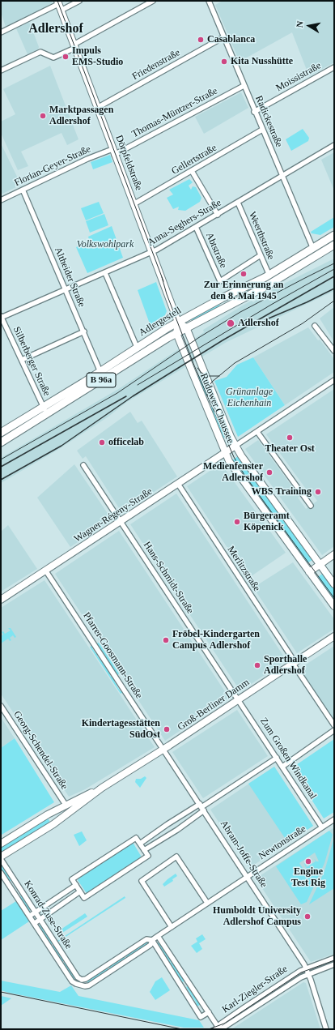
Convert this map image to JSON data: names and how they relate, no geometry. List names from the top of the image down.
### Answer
{
  "streets": {
    "main road": [
      "Dörpfeldstraße",
      "Adlergestell",
      "B 96a",
      "Rudower Chaussee",
      "Wagner-Régeny-Straße",
      "Groß-Berliner Damm"
    ],
    "street": [
      "Friedenstraße",
      "Moissistraße",
      "Thomas-Müntzer-Straße",
      "Radickestraße",
      "Gellertstraße",
      "Florian-Geyer-Straße",
      "Anna-Seghers-Straße",
      "Weerthstraße",
      "Abtstraße",
      "Altheider Straße",
      "Silberberger Straße",
      "Merlitzstraße",
      "Hans-Schmidt-Straße",
      "Pfarrer-Goosmann-Straße",
      "Georg-Schendel-Straße",
      "Zum Großen Windkanal",
      "Newtonstraße",
      "Abram-Joffe-Straße",
      "Konrad-Zuse-Straße",
      "Karl-Ziegler-Straße"
    ]
  },
  "crossings": [
    ["Friedenstraße", "Radickestraße"],
    ["Friedenstraße", "Dörpfeldstraße"],
    ["Moissistraße", "Radickestraße"],
    ["Thomas-Müntzer-Straße", "Radickestraße"],
    ["Thomas-Müntzer-Straße", "Dörpfeldstraße"],
    ["Thomas-Müntzer-Straße", "Florian-Geyer-Straße"],
    ["Radickestraße", "Gellertstraße"],
    ["Radickestraße", "Anna-Seghers-Straße"],
    ["Radickestraße", "Adlergestell"],
    ["Gellertstraße", "Dörpfeldstraße"],
    ["Dörpfeldstraße", "Florian-Geyer-Straße"],
    ["Dörpfeldstraße", "Anna-Seghers-Straße"],
    ["Dörpfeldstraße", "Adlergestell"],
    ["Florian-Geyer-Straße", "Altheider Straße"],
    ["Anna-Seghers-Straße", "Weerthstraße"],
    ["Anna-Seghers-Straße", "Abtstraße"],
    ["Anna-Seghers-Straße", "Altheider Straße"],
    ["Anna-Seghers-Straße", "Silberberger Straße"],
    ["Weerthstraße", "Abtstraße"],
    ["Weerthstraße", "Adlergestell"],
    ["Altheider Straße", "Adlergestell"],
    ["Adlergestell", "Silberberger Straße"],
    ["Adlergestell", "Rudower Chaussee"],
    ["Rudower Chaussee", "Wagner-Régeny-Straße"],
    ["Wagner-Régeny-Straße", "Merlitzstraße"],
    ["Wagner-Régeny-Straße", "Hans-Schmidt-Straße"],
    ["Wagner-Régeny-Straße", "Pfarrer-Goosmann-Straße"],
    ["Merlitzstraße", "Groß-Berliner Damm"],
    ["Hans-Schmidt-Straße", "Groß-Berliner Damm"],
    ["Hans-Schmidt-Straße", "Zum Großen Windkanal"],
    ["Pfarrer-Goosmann-Straße", "Groß-Berliner Damm"],
    ["Pfarrer-Goosmann-Straße", "Abram-Joffe-Straße"],
    ["Groß-Berliner Damm", "Georg-Schendel-Straße"],
    ["Groß-Berliner Damm", "Zum Großen Windkanal"],
    ["Groß-Berliner Damm", "Abram-Joffe-Straße"],
    ["Zum Großen Windkanal", "Newtonstraße"],
    ["Newtonstraße", "Abram-Joffe-Straße"],
    ["Newtonstraße", "Konrad-Zuse-Straße"],
    ["Abram-Joffe-Straße", "Karl-Ziegler-Straße"]
  ],
  "districts": ["Adlershof"],
  "parks": ["Volkswohlpark", "Grünanlage Eichenhain"],
  "places": [
    "Casablanca",
    "Impuls EMS-Studio",
    "Kita Nusshütte",
    "Marktpassagen Adlershof",
    "Zur Erinnerung an den 8. Mai 1945",
    "Adlershof",
    "Theater Ost",
    "officelab",
    "Medienfenster Adlershof",
    "WBS Training",
    "Bürgeramt Köpenick",
    "Fröbel-Kindergarten Campus Adlershof",
    "Sporthalle Adlershof",
    "Kindertagesstätten SüdOst",
    "Engine Test Rig",
    "Humboldt University Adlershof Campus"
  ],
  "north": "left"
}
